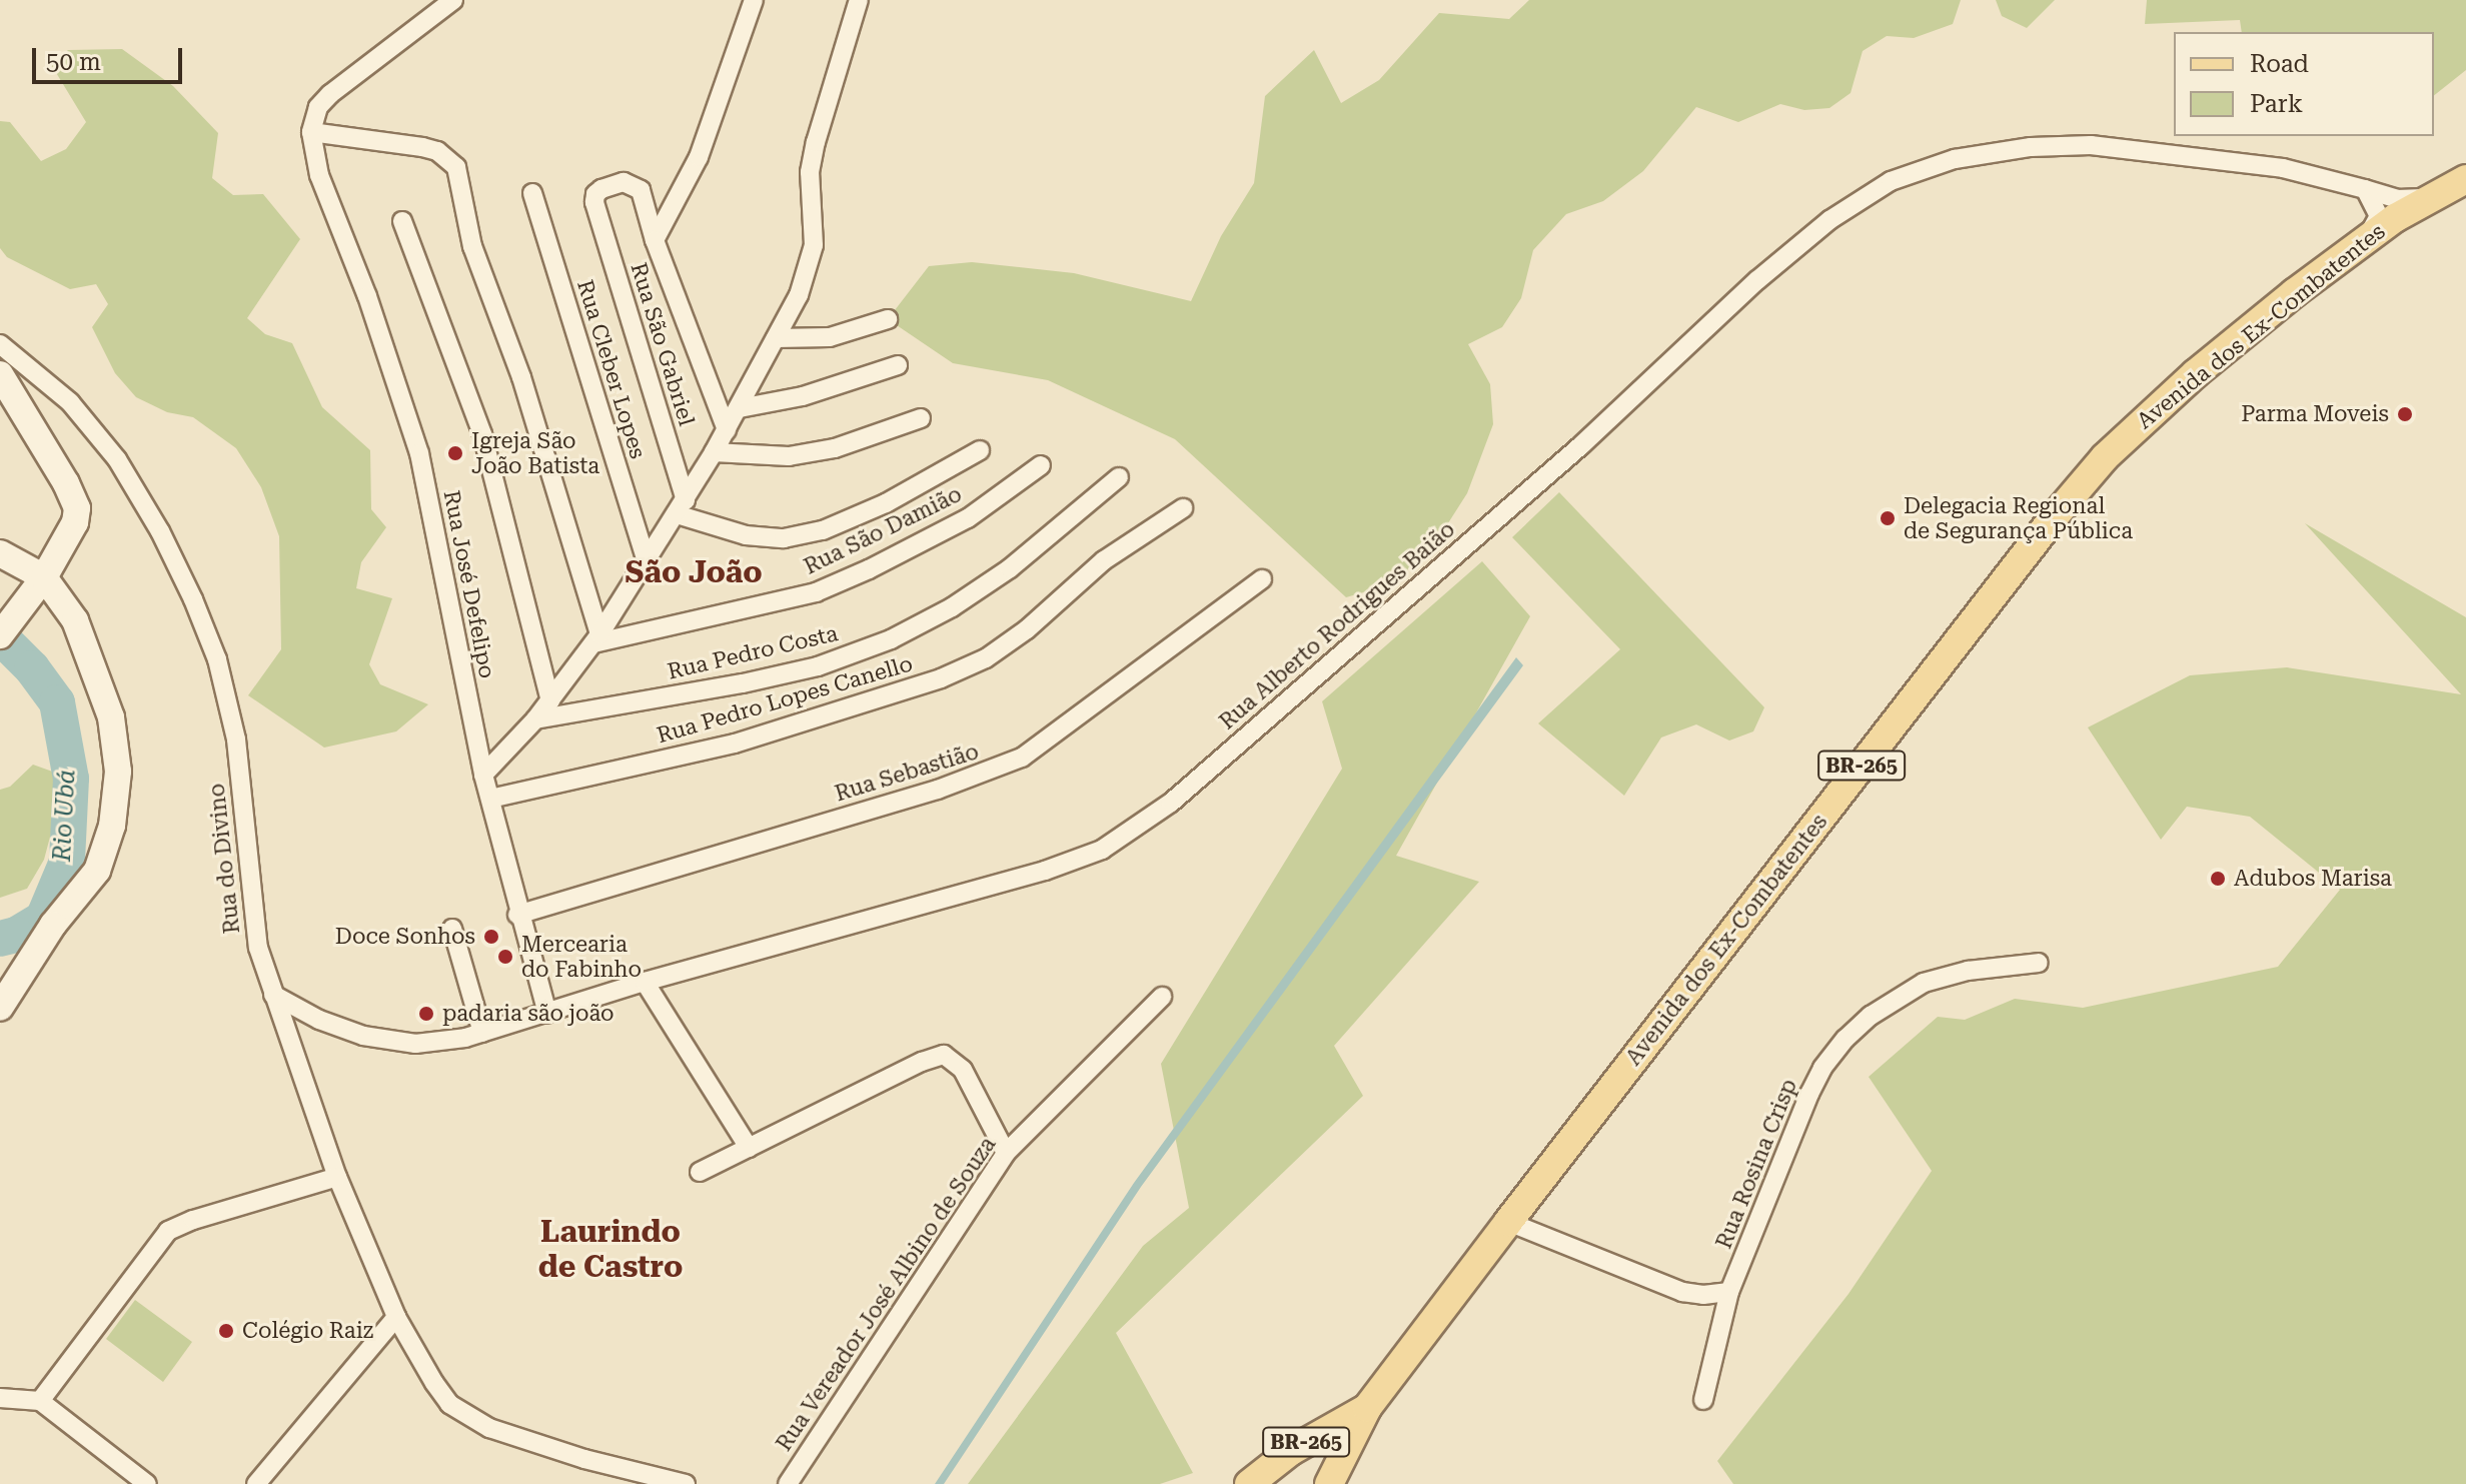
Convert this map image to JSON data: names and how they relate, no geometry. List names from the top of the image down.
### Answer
{
  "streets": {
    "main road": ["Avenida dos Ex-Combatentes", "BR-265"],
    "street": [
      "Rua São Gabriel",
      "Rua Cleber Lopes",
      "Rua São Damião",
      "Rua José Defelipo",
      "Rua Alberto Rodrigues Baião",
      "Rua Pedro Costa",
      "Rua Pedro Lopes Canello",
      "Rua Sebastião",
      "Rua do Divino",
      "Rua Rosina Crisp",
      "Rua Vereador José Albino de Souza"
    ]
  },
  "crossings": [
    ["Avenida dos Ex-Combatentes", "Rua Alberto Rodrigues Baião"],
    ["Rua José Defelipo", "Rua Alberto Rodrigues Baião"],
    ["Rua José Defelipo", "Rua Pedro Lopes Canello"],
    ["Rua José Defelipo", "Rua Sebastião"],
    ["Rua Alberto Rodrigues Baião", "Rua do Divino"]
  ],
  "districts": ["São João", "Laurindo de Castro"],
  "water": ["Rio Ubá"],
  "places": [
    "Parma Moveis",
    "Igreja São João Batista",
    "Delegacia Regional de Segurança Pública",
    "Adubos Marisa",
    "Doce Sonhos",
    "Mercearia do Fabinho",
    "padaria são joão",
    "Colégio Raiz"
  ],
  "legend": ["Road", "Park"],
  "scale_bar": "50 m"
}
